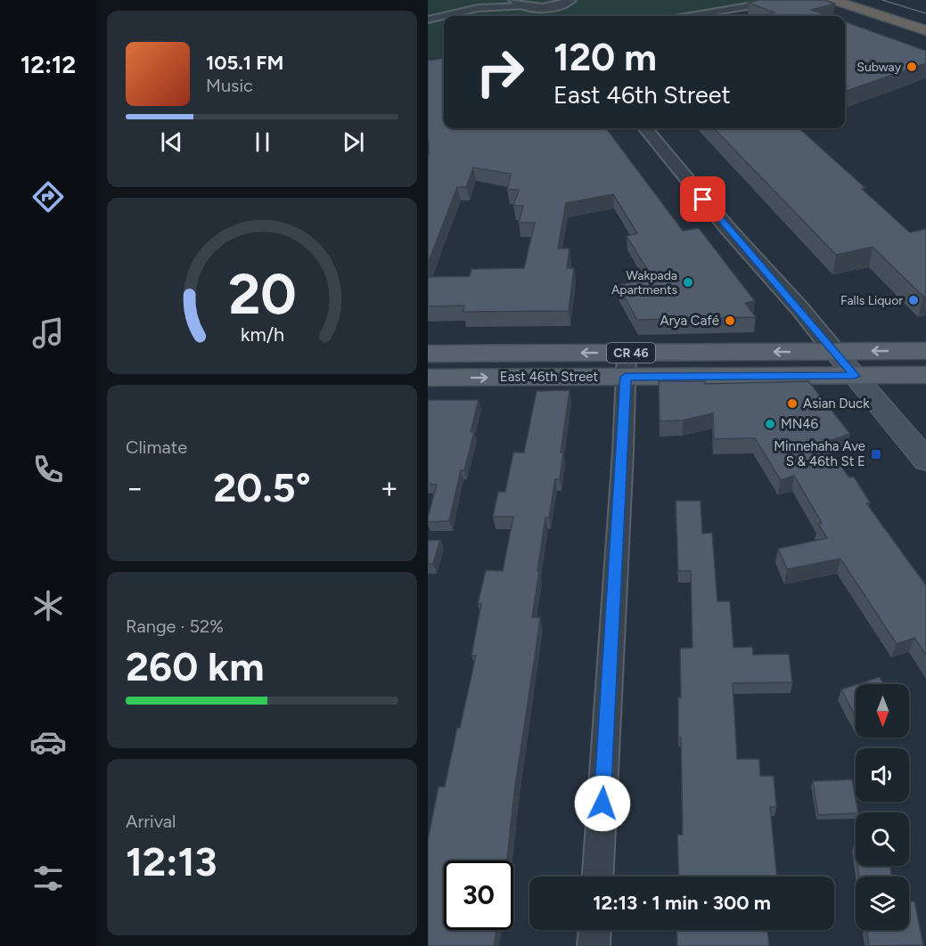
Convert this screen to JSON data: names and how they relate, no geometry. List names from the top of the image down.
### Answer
{
  "streets": {
    "main road": ["CR 46", "East 46th Street"]
  },
  "places": {
    "other": [
      "Subway",
      "Wakpada Apartments",
      "Falls Liquor",
      "Arya Café",
      "Asian Duck",
      "MN46"
    ],
    "transit": ["Minnehaha Ave S & 46th St E"]
  },
  "north": "bottom",
  "page": {
    "tabs": "12:12",
    "turn": ["120 m", "East 46th Street"],
    "song": ["105.1 FM", "Music"],
    "tile": [
      "Climate",
      ["Range · 52%", "260 km"],
      ["Arrival", "12:13"]
    ],
    "heat": ["−", "20.5°", "+"],
    "limit": "30",
    "trip": "12:13 · 1 min · 300 m",
    "gauge": ["20", "km/h"]
  }
}
